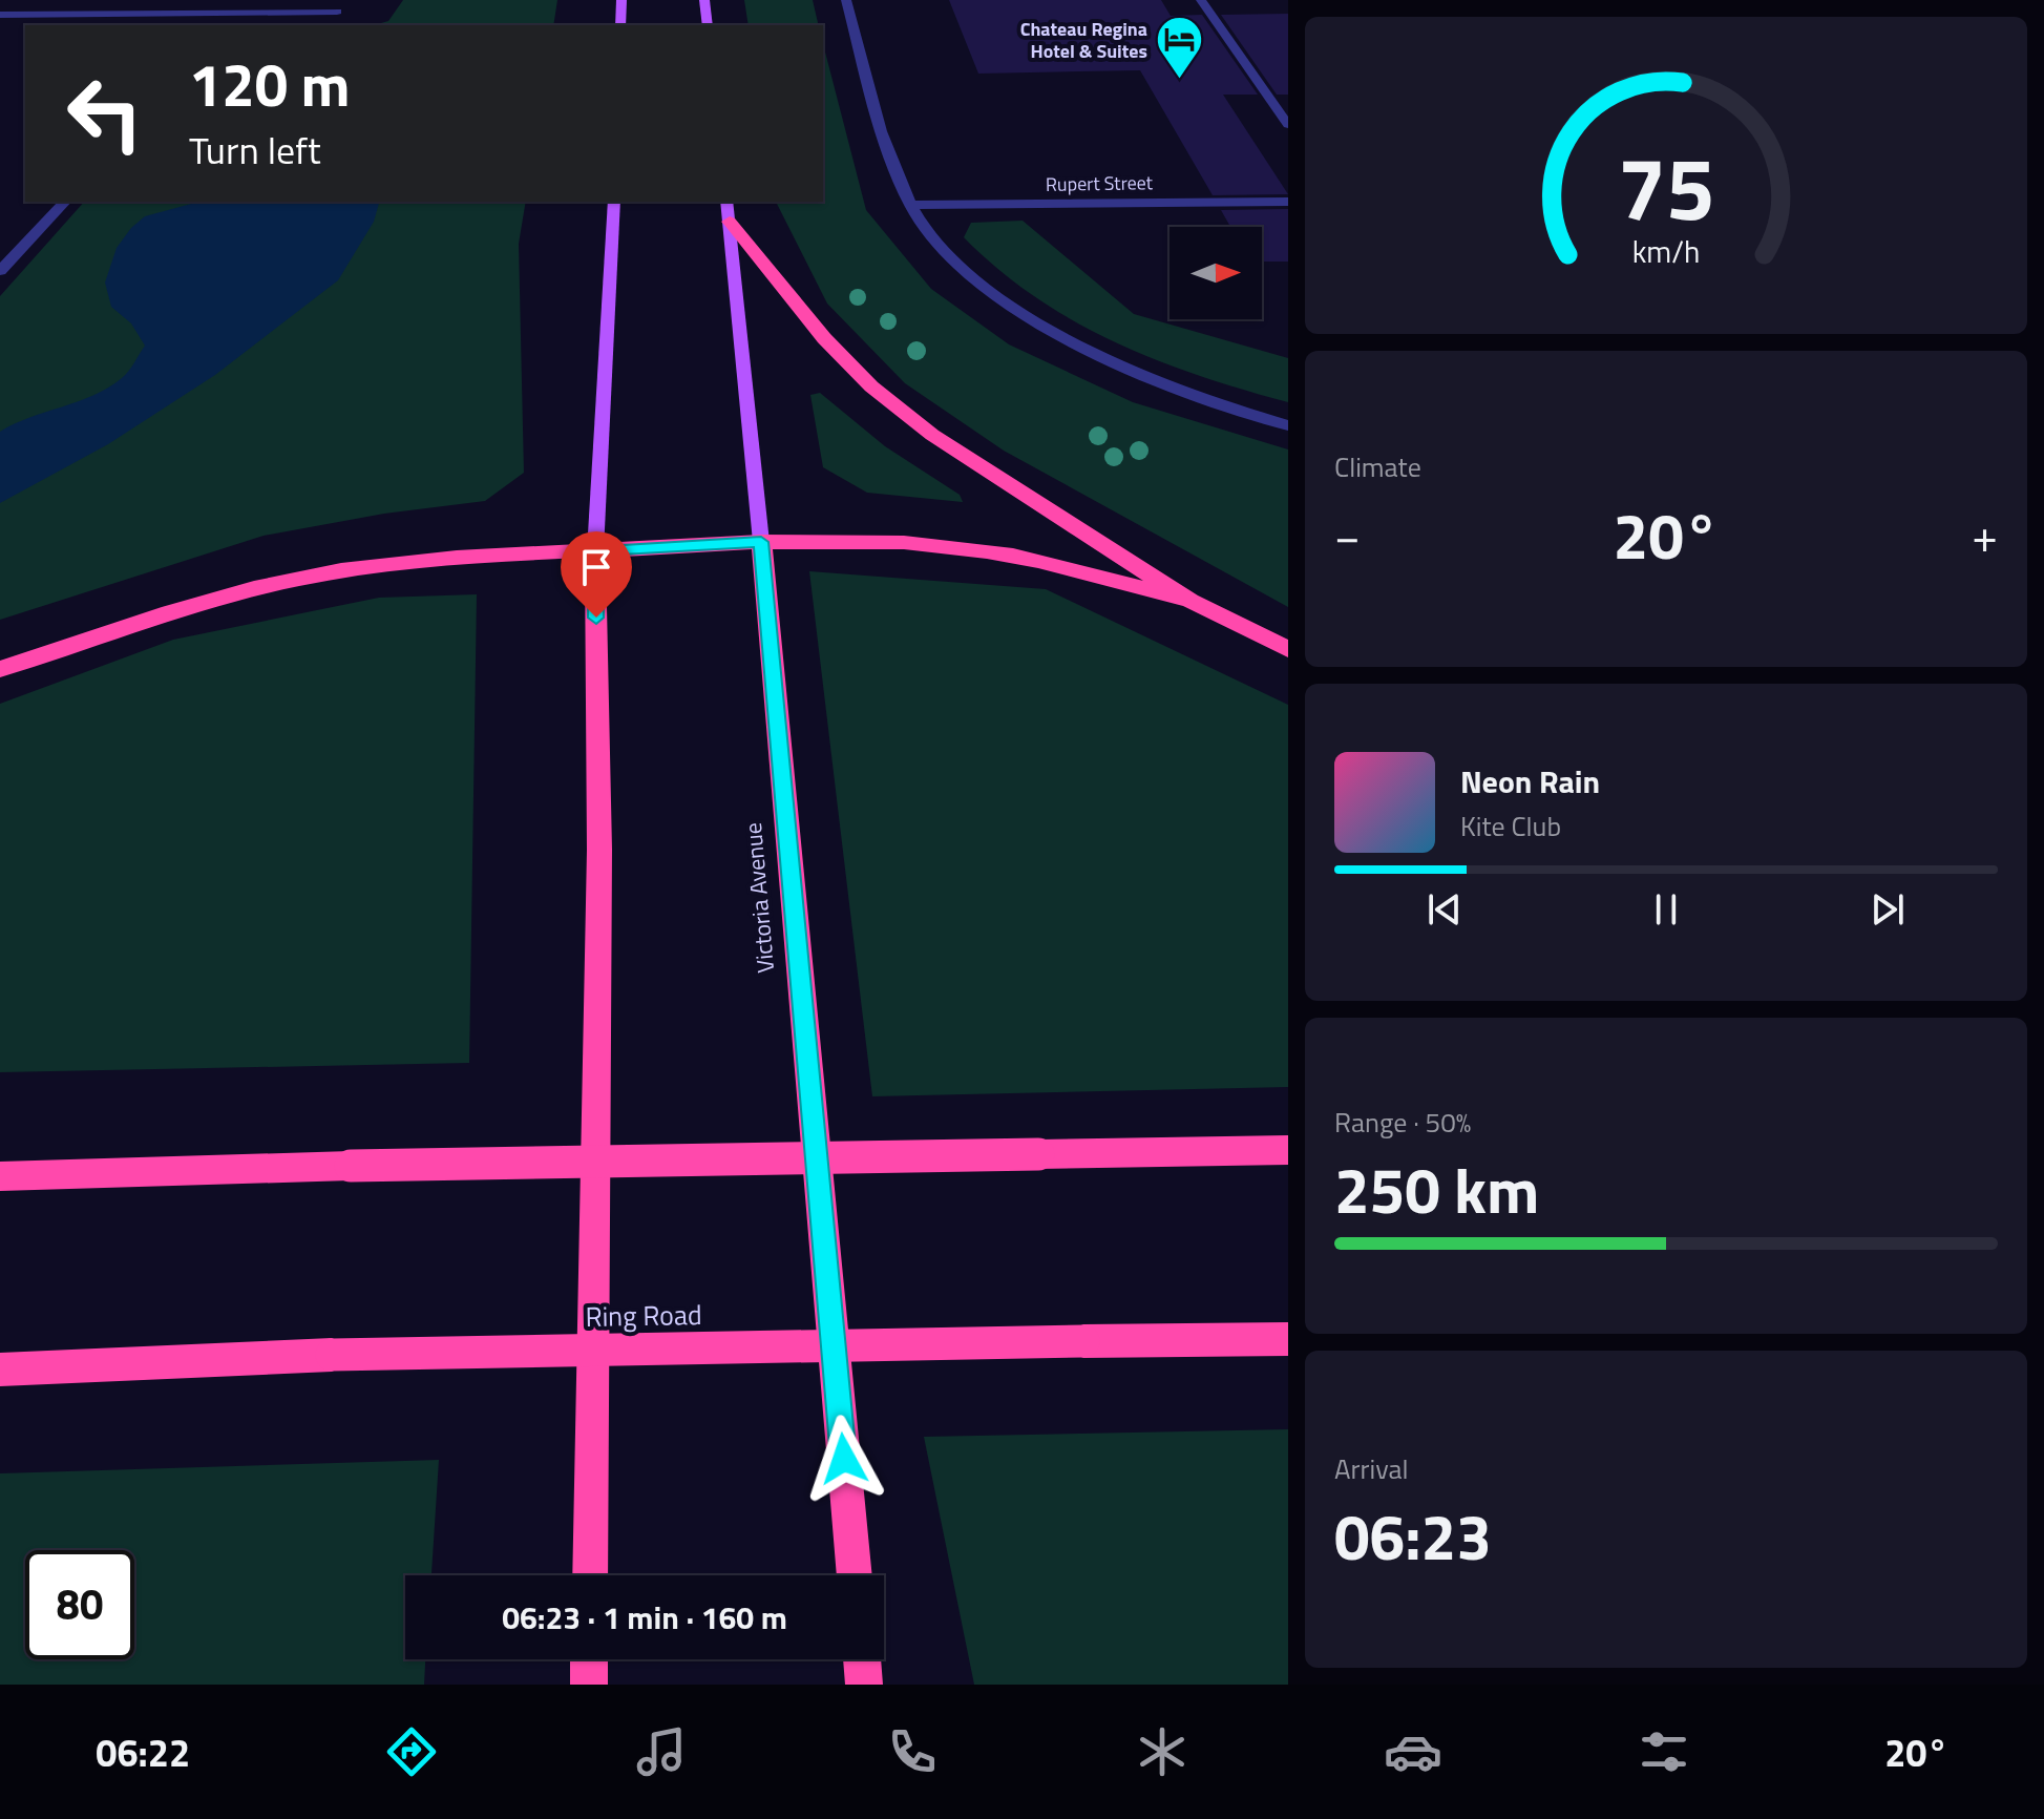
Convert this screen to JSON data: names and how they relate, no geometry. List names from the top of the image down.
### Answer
{
  "streets": {
    "highway": ["Victoria Avenue", "Ring Road"],
    "street": ["Rupert Street"]
  },
  "places": {
    "hotel": ["Chateau Regina Hotel & Suites"]
  },
  "north": "right",
  "page": {
    "turn": ["120 m", "Turn left"],
    "tile": [
      "Climate",
      ["Range · 50%", "250 km"],
      ["Arrival", "06:23"]
    ],
    "heat": ["−", "20°", "+"],
    "song": ["Neon Rain", "Kite Club"],
    "limit": "80",
    "trip": "06:23 · 1 min · 160 m",
    "tabs": ["06:22", "20°"],
    "gauge": ["75", "km/h"]
  }
}
